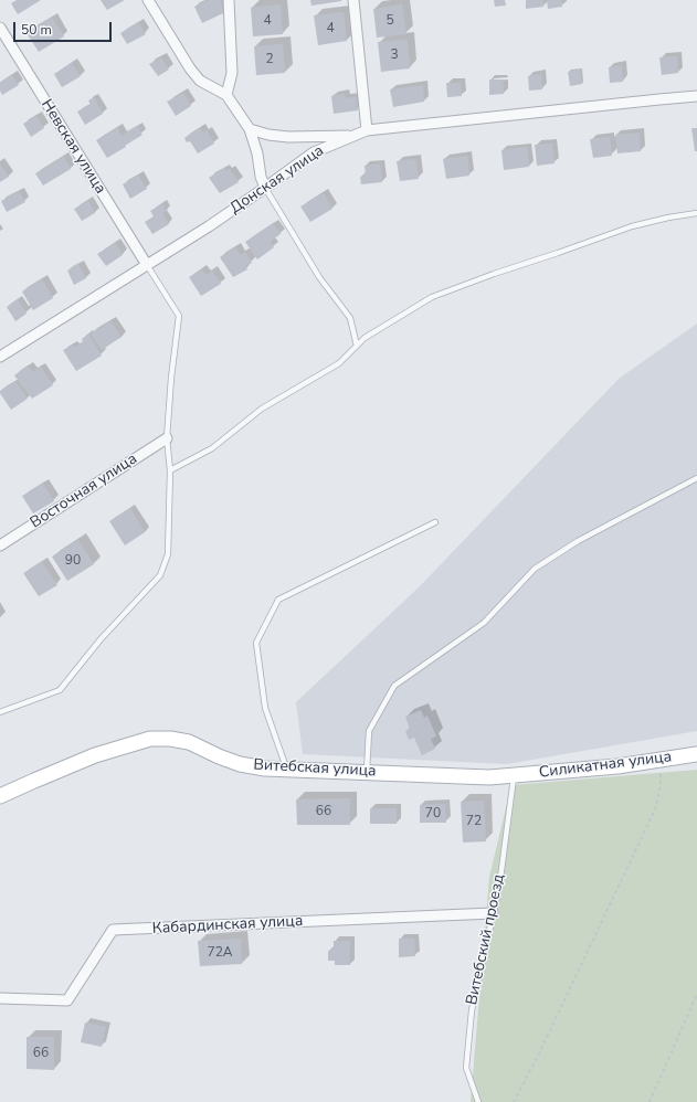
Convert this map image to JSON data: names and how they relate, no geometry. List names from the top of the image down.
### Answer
{
  "streets": {
    "street": [
      "Невская улица",
      "Донская улица",
      "Восточная улица",
      "Силикатная улица",
      "Витебская улица",
      "Кабардинская улица"
    ],
    "lane": ["Витебский проезд"]
  },
  "crossings": [
    ["Невская улица", "Донская улица"],
    ["Силикатная улица", "Витебская улица"],
    ["Силикатная улица", "Витебский проезд"],
    ["Витебская улица", "Витебский проезд"],
    ["Кабардинская улица", "Витебский проезд"]
  ],
  "house_numbers": [
    "4",
    "5",
    "4",
    "3",
    "2",
    "90",
    "66",
    "70",
    "72",
    "72А",
    "66"
  ],
  "scale_bar": "50 m"
}
